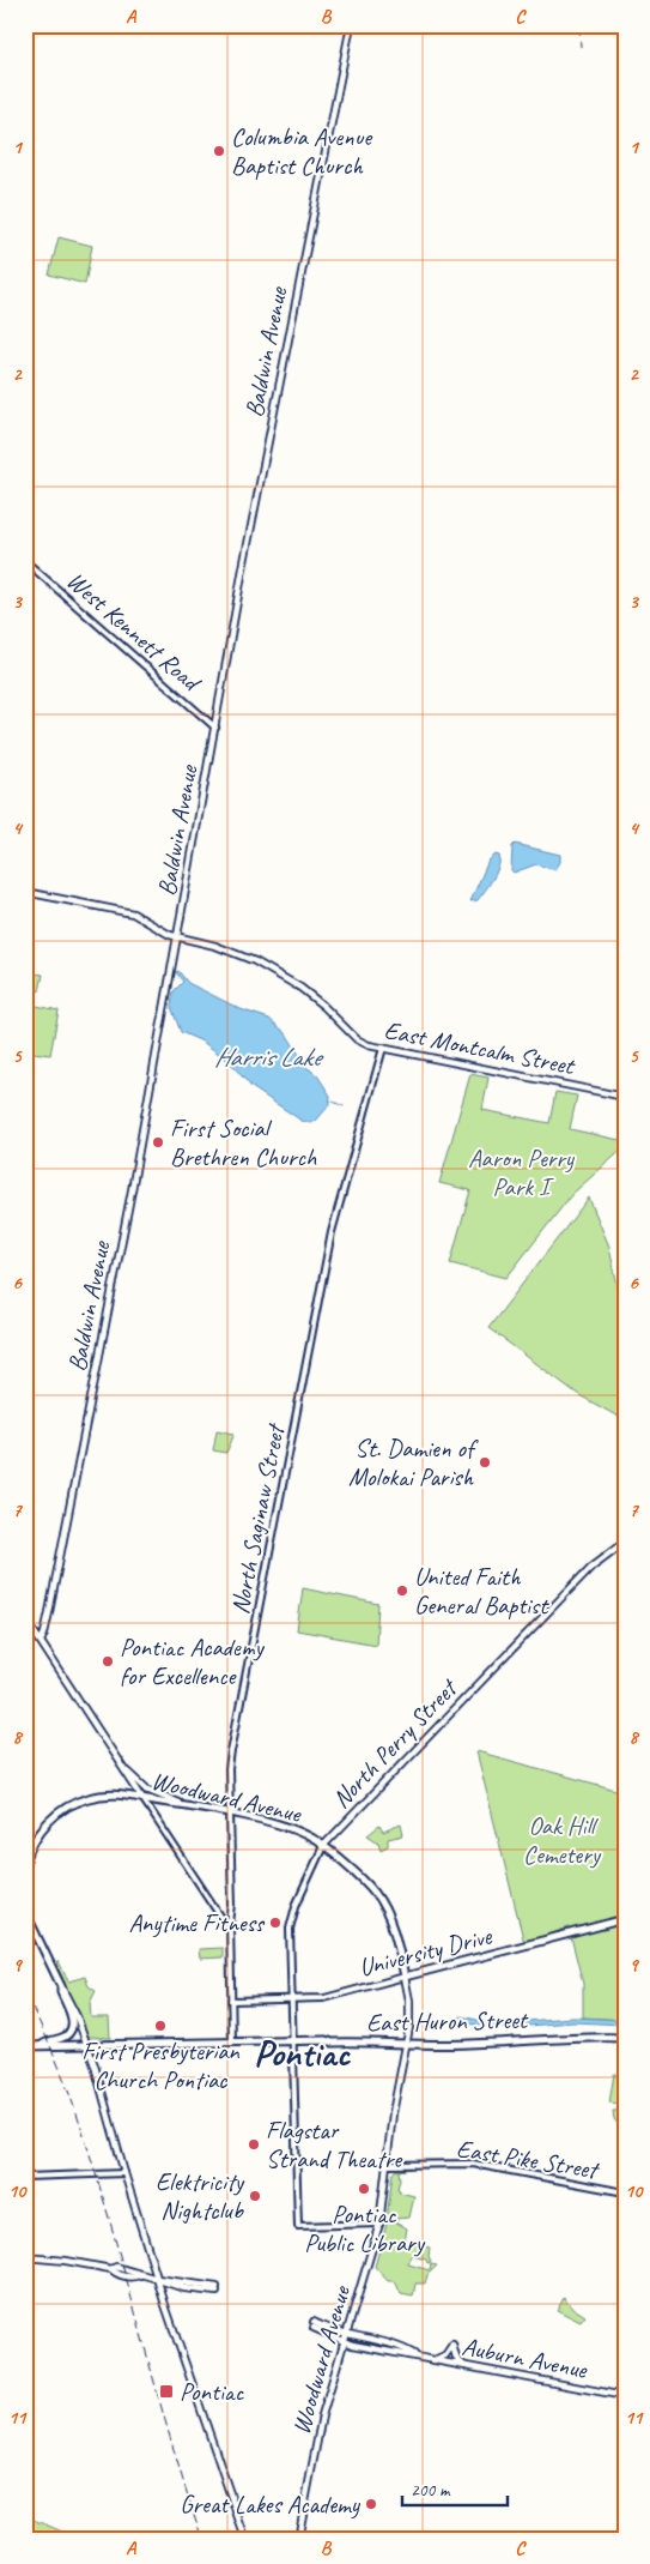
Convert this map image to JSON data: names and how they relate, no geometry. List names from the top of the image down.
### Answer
{
  "streets": {
    "highway": ["Woodward Avenue", "University Drive", "East Huron Street"],
    "main road": [
      "Baldwin Avenue",
      "East Montcalm Street",
      "North Perry Street",
      "Auburn Avenue"
    ],
    "street": ["West Kennett Road", "North Saginaw Street", "East Pike Street"]
  },
  "crossings": [
    ["Baldwin Avenue", "West Kennett Road"],
    ["Baldwin Avenue", "East Montcalm Street"],
    ["East Montcalm Street", "North Saginaw Street"],
    ["North Saginaw Street", "Woodward Avenue"],
    ["North Saginaw Street", "University Drive"],
    ["North Saginaw Street", "East Huron Street"],
    ["North Perry Street", "Woodward Avenue"],
    ["North Perry Street", "University Drive"],
    ["North Perry Street", "East Huron Street"],
    ["Woodward Avenue", "University Drive"],
    ["Woodward Avenue", "East Huron Street"],
    ["Woodward Avenue", "East Pike Street"],
    ["Woodward Avenue", "Auburn Avenue"]
  ],
  "districts": ["Pontiac"],
  "water": ["Harris Lake"],
  "parks": ["Aaron Perry Park I", "Oak Hill Cemetery"],
  "places": {
    "other": [
      "Columbia Avenue Baptist Church",
      "First Social Brethren Church",
      "St. Damien of Molokai Parish",
      "United Faith General Baptist",
      "Pontiac Academy for Excellence",
      "Anytime Fitness",
      "First Presbyterian Church Pontiac",
      "Flagstar Strand Theatre",
      "Pontiac Public Library",
      "Elektricity Nightclub",
      "Great Lakes Academy"
    ],
    "transit": ["Pontiac"]
  },
  "scale_bar": "200 m",
  "grid": {
    "columns": ["A", "B", "C"],
    "rows": [
      "1",
      "2",
      "3",
      "4",
      "5",
      "6",
      "7",
      "8",
      "9",
      "10",
      "11"
    ]
  }
}
